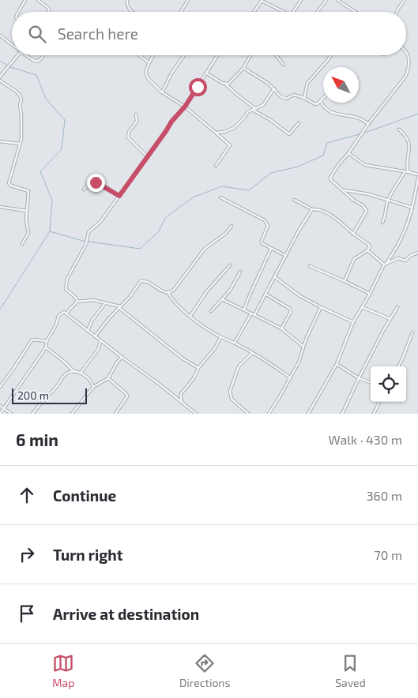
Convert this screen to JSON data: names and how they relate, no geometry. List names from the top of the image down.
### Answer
{
  "scale_bar": "200 m",
  "north": "top left",
  "page": {
    "search": "Search here",
    "scale": "200 m",
    "heading": ["6 min", "Walk · 430 m"],
    "list": [
      ["Continue", "360 m"],
      ["Turn right", "70 m"],
      "Arrive at destination"
    ],
    "nav": ["Map", "Directions", "Saved"]
  }
}
